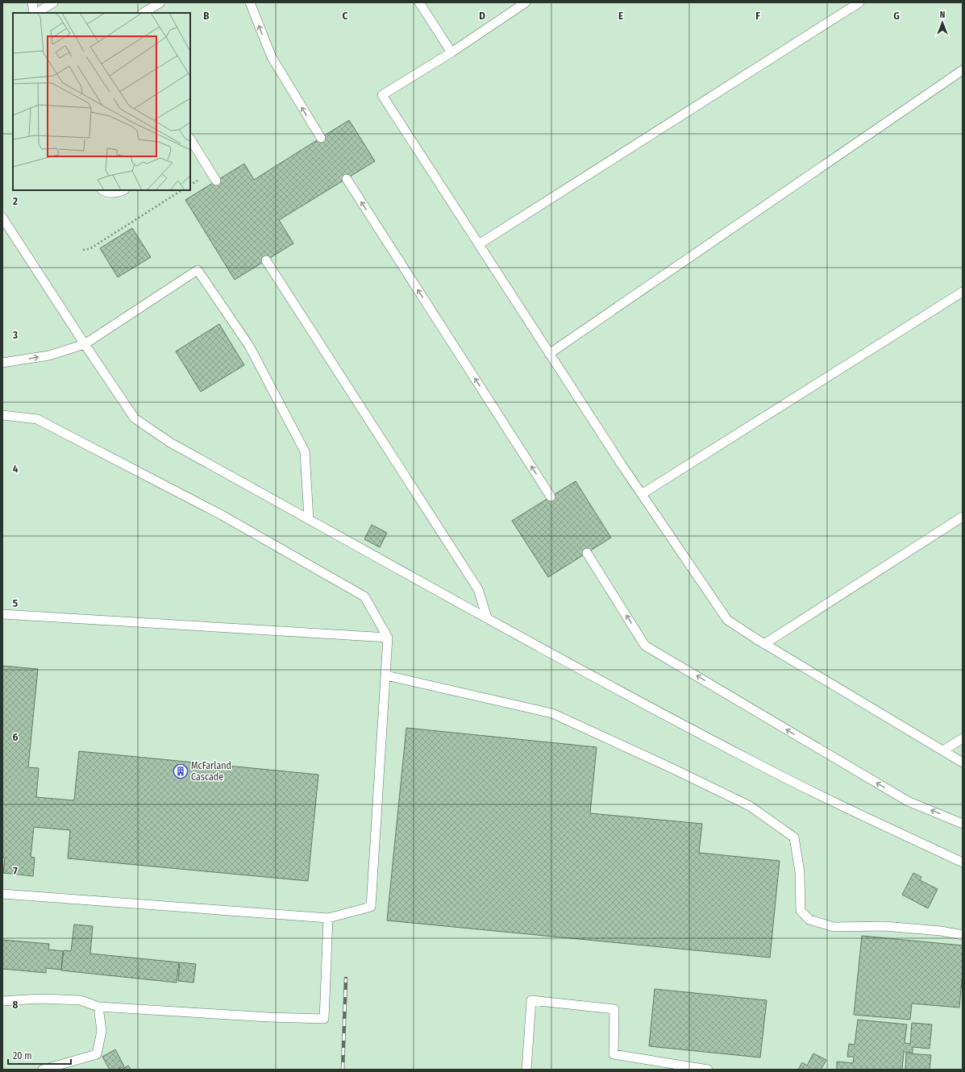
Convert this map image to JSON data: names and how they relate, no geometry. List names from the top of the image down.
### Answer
{
  "places": {
    "building": ["McFarland Cascade"]
  },
  "scale_bar": "20 m",
  "north": "top",
  "grid": {
    "columns": [
      "B",
      "C",
      "D",
      "E",
      "F",
      "G"
    ],
    "rows": [
      "2",
      "3",
      "4",
      "5",
      "6",
      "7",
      "8"
    ]
  }
}
